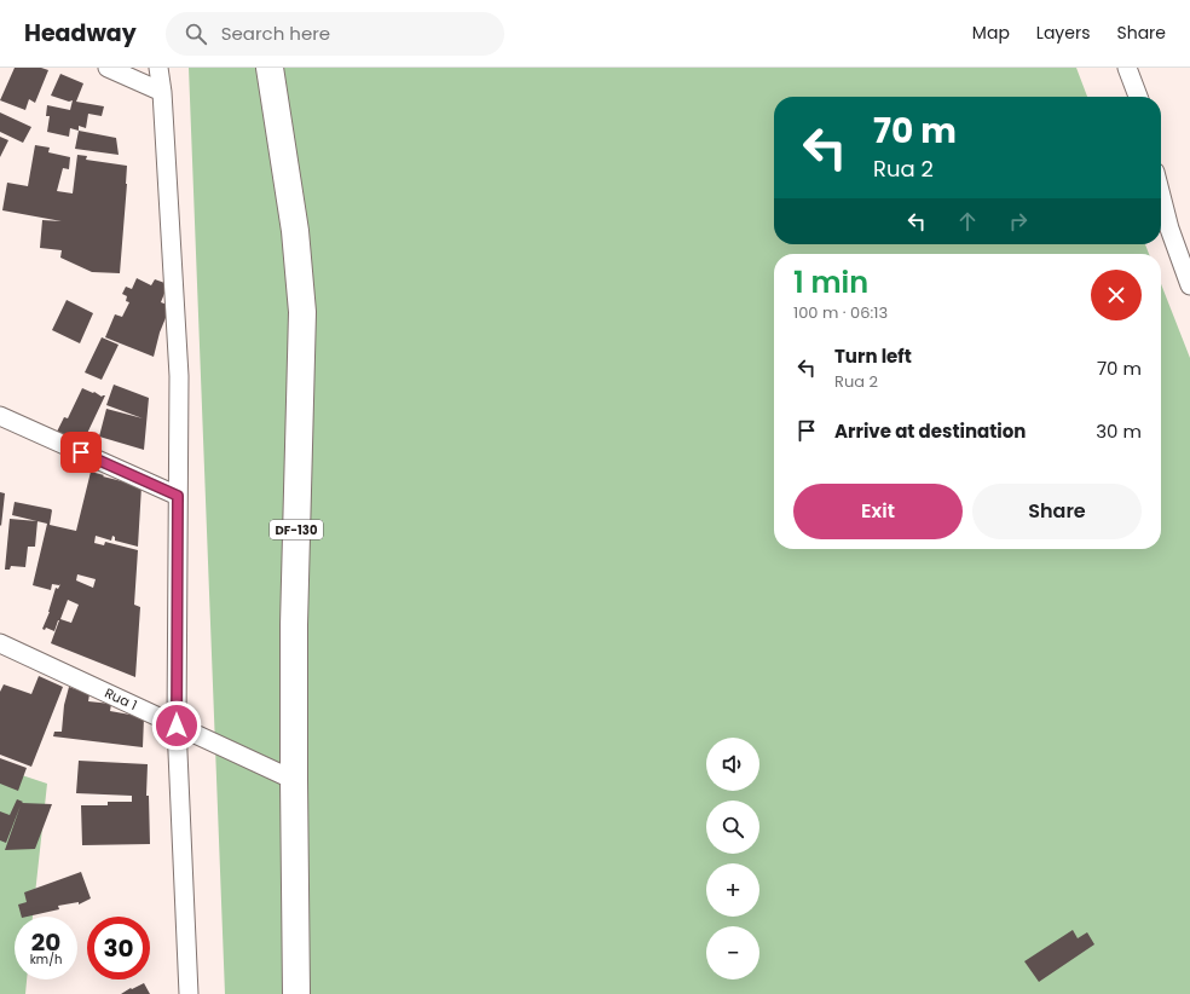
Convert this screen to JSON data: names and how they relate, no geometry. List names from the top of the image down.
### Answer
{
  "streets": {
    "main road": ["DF-130"],
    "street": ["Rua 1"]
  },
  "crossings": [
    ["DF-130", "Rua 1"]
  ],
  "page": {
    "header": "Headway",
    "search": "Search here",
    "nav": ["Map", "Layers", "Share"],
    "turn": ["70 m", "Rua 2"],
    "heading": ["1 min", "100 m · 06:13"],
    "list": [
      {
        "name": "Turn left",
        "note": "Rua 2",
        "value": "70 m"
      },
      {
        "name": "Arrive at destination",
        "value": "30 m"
      }
    ],
    "buttons": ["Exit", "Share"],
    "map_buttons": ["+", "−"],
    "speed": "20 km/h",
    "limit": "30"
  }
}
